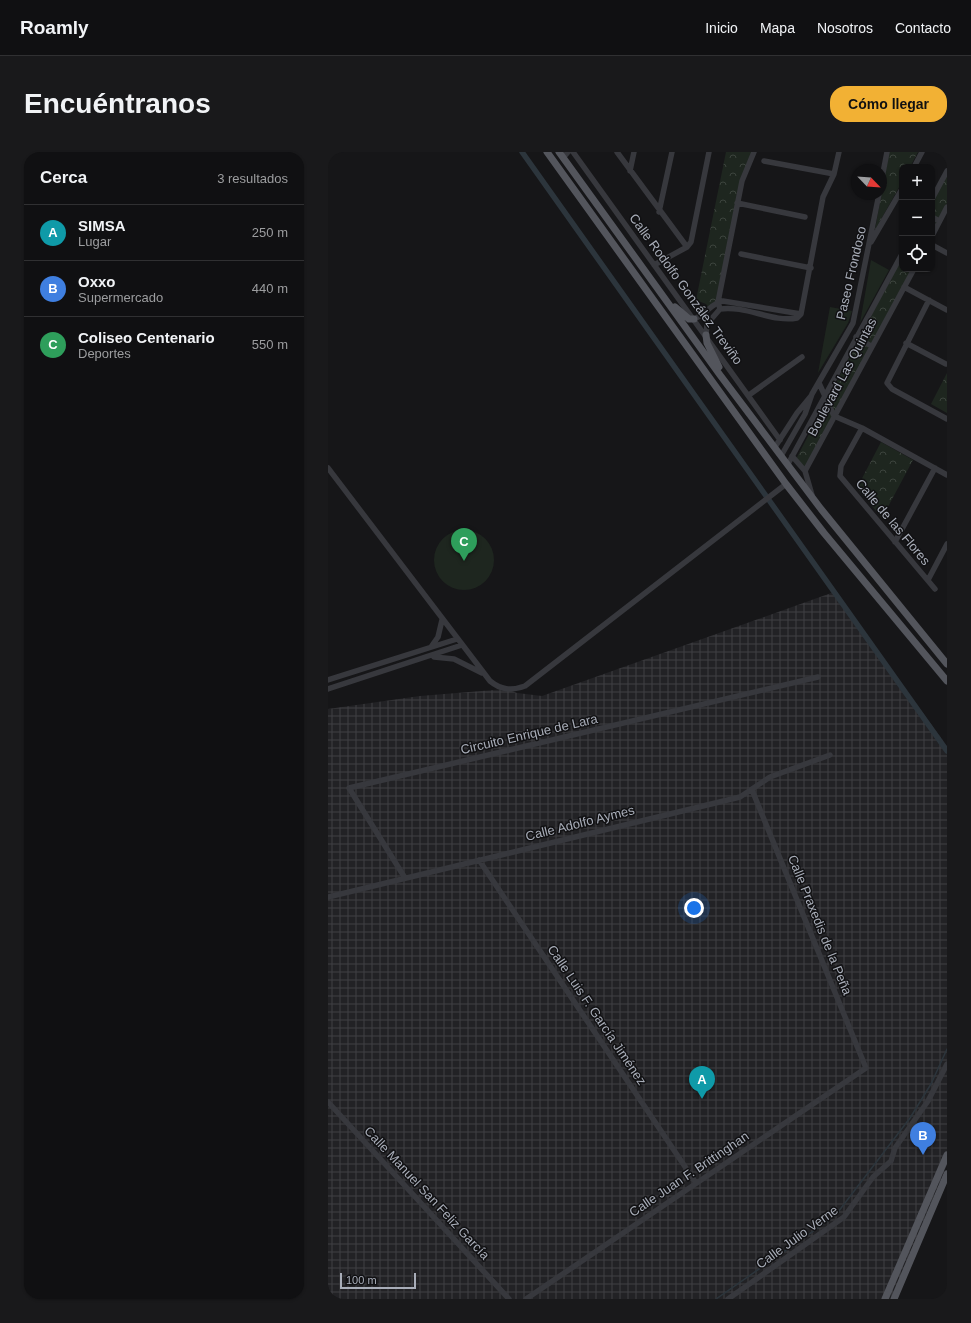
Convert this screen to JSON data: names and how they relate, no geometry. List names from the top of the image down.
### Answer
{
  "streets": {
    "street": [
      "Paseo Frondoso",
      "Calle Rodolfo González Treviño",
      "Boulevard Las Quintas",
      "Calle de las Flores",
      "Circuito Enrique de Lara",
      "Calle Adolfo Aymes",
      "Calle Praxedis de la Peña",
      "Calle Luis F. García Jiménez",
      "Calle Juan F. Brittinghan",
      "Calle Manuel San Feliz García",
      "Calle Julio Verne"
    ]
  },
  "crossings": [
    ["Paseo Frondoso", "Calle Rodolfo González Treviño"],
    ["Circuito Enrique de Lara", "Calle Adolfo Aymes"],
    ["Calle Adolfo Aymes", "Calle Praxedis de la Peña"],
    ["Calle Adolfo Aymes", "Calle Luis F. García Jiménez"],
    ["Calle Praxedis de la Peña", "Calle Juan F. Brittinghan"],
    ["Calle Luis F. García Jiménez", "Calle Juan F. Brittinghan"]
  ],
  "scale_bar": "100 m",
  "north": "bottom right",
  "page": {
    "header": "Roamly",
    "nav": [
      "Inicio",
      "Mapa",
      "Nosotros",
      "Contacto"
    ],
    "buttons": "Cómo llegar",
    "title": "Encuéntranos",
    "heading": ["Cerca", "3 resultados"],
    "map_buttons": ["+", "−"],
    "list": [
      {
        "mark": "A",
        "name": "SIMSA",
        "note": "Lugar",
        "value": "250 m"
      },
      {
        "mark": "B",
        "name": "Oxxo",
        "note": "Supermercado",
        "value": "440 m"
      },
      {
        "mark": "C",
        "name": "Coliseo Centenario",
        "note": "Deportes",
        "value": "550 m"
      }
    ],
    "pins": ["C", "A", "B"],
    "scale": "100 m"
  }
}
